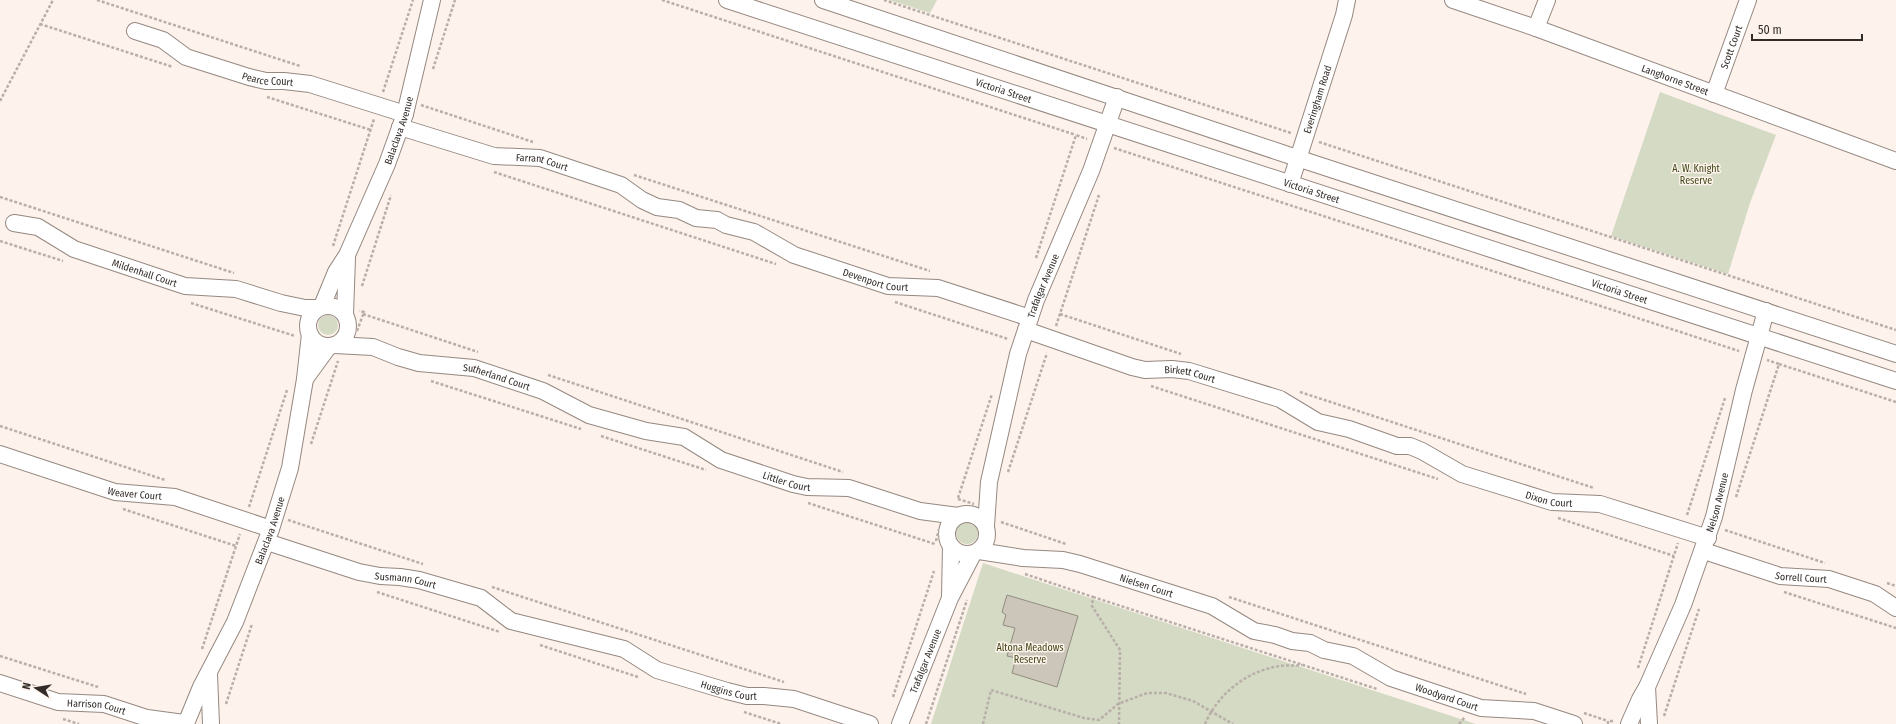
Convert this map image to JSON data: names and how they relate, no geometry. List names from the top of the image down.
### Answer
{
  "streets": {
    "street": [
      "Scott Court",
      "Pearce Court",
      "Langhorne Street",
      "Victoria Street",
      "Everingham Road",
      "Balaclava Avenue",
      "Farrant Court",
      "Mildenhall Court",
      "Devenport Court",
      "Trafalgar Avenue",
      "Birkett Court",
      "Sutherland Court",
      "Littler Court",
      "Weaver Court",
      "Dixon Court",
      "Nelson Avenue",
      "Sorrell Court",
      "Susmann Court",
      "Nielsen Court",
      "Huggins Court",
      "Woodyard Court",
      "Harrison Court"
    ]
  },
  "crossings": [
    ["Scott Court", "Langhorne Street"],
    ["Pearce Court", "Balaclava Avenue"],
    ["Pearce Court", "Farrant Court"],
    ["Victoria Street", "Everingham Road"],
    ["Victoria Street", "Trafalgar Avenue"],
    ["Victoria Street", "Nelson Avenue"],
    ["Balaclava Avenue", "Farrant Court"],
    ["Balaclava Avenue", "Mildenhall Court"],
    ["Balaclava Avenue", "Sutherland Court"],
    ["Balaclava Avenue", "Weaver Court"],
    ["Balaclava Avenue", "Susmann Court"],
    ["Balaclava Avenue", "Harrison Court"],
    ["Farrant Court", "Devenport Court"],
    ["Mildenhall Court", "Sutherland Court"],
    ["Devenport Court", "Trafalgar Avenue"],
    ["Devenport Court", "Birkett Court"],
    ["Trafalgar Avenue", "Birkett Court"],
    ["Trafalgar Avenue", "Littler Court"],
    ["Trafalgar Avenue", "Nielsen Court"],
    ["Birkett Court", "Dixon Court"],
    ["Sutherland Court", "Littler Court"],
    ["Littler Court", "Nielsen Court"],
    ["Weaver Court", "Susmann Court"],
    ["Dixon Court", "Nelson Avenue"],
    ["Dixon Court", "Sorrell Court"],
    ["Nelson Avenue", "Sorrell Court"],
    ["Susmann Court", "Huggins Court"],
    ["Nielsen Court", "Woodyard Court"]
  ],
  "parks": ["A. W. Knight Reserve", "Altona Meadows Reserve"],
  "scale_bar": "50 m",
  "north": "left"
}
